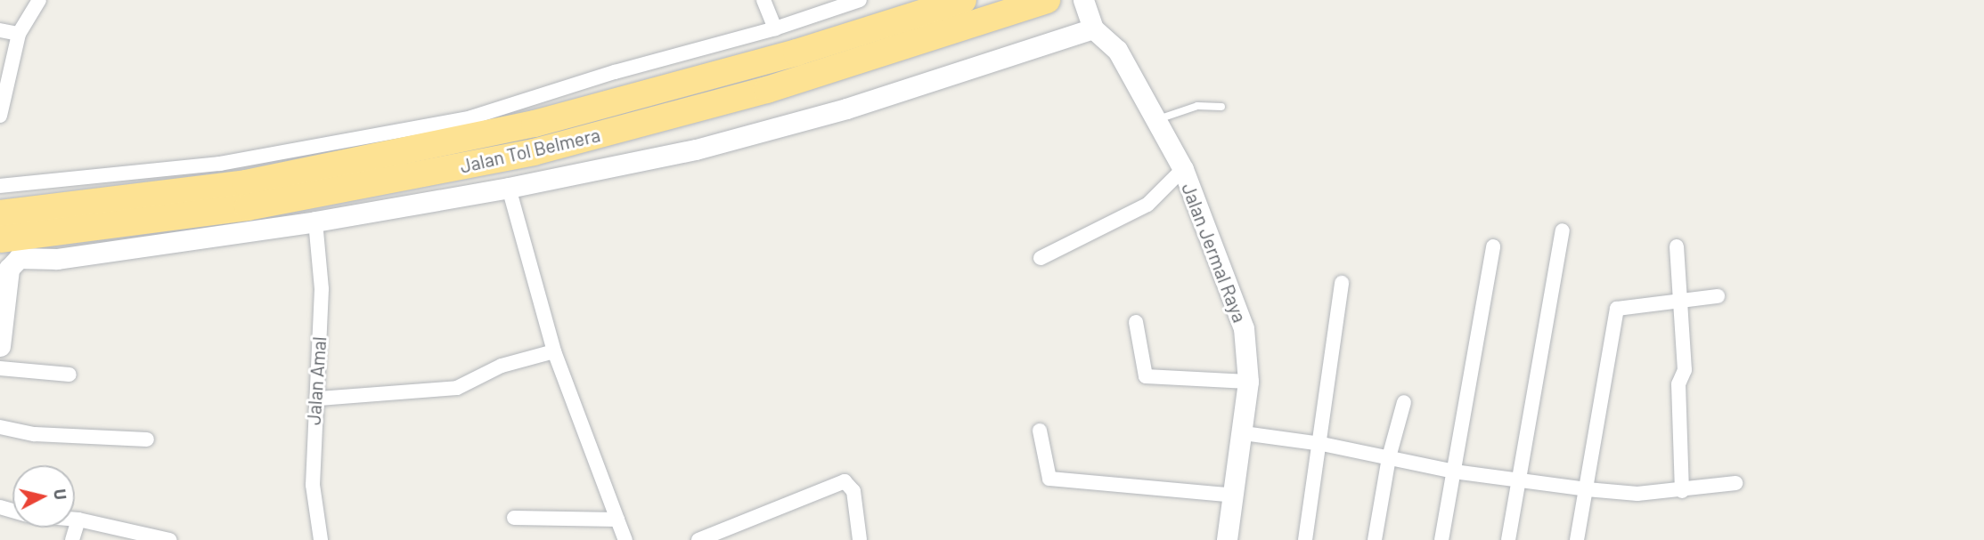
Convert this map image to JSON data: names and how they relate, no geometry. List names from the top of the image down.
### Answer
{
  "streets": {
    "highway": ["Jalan Tol Belmera"],
    "street": ["Jalan Jermal Raya", "Jalan Amal"]
  },
  "north": "right"
}
